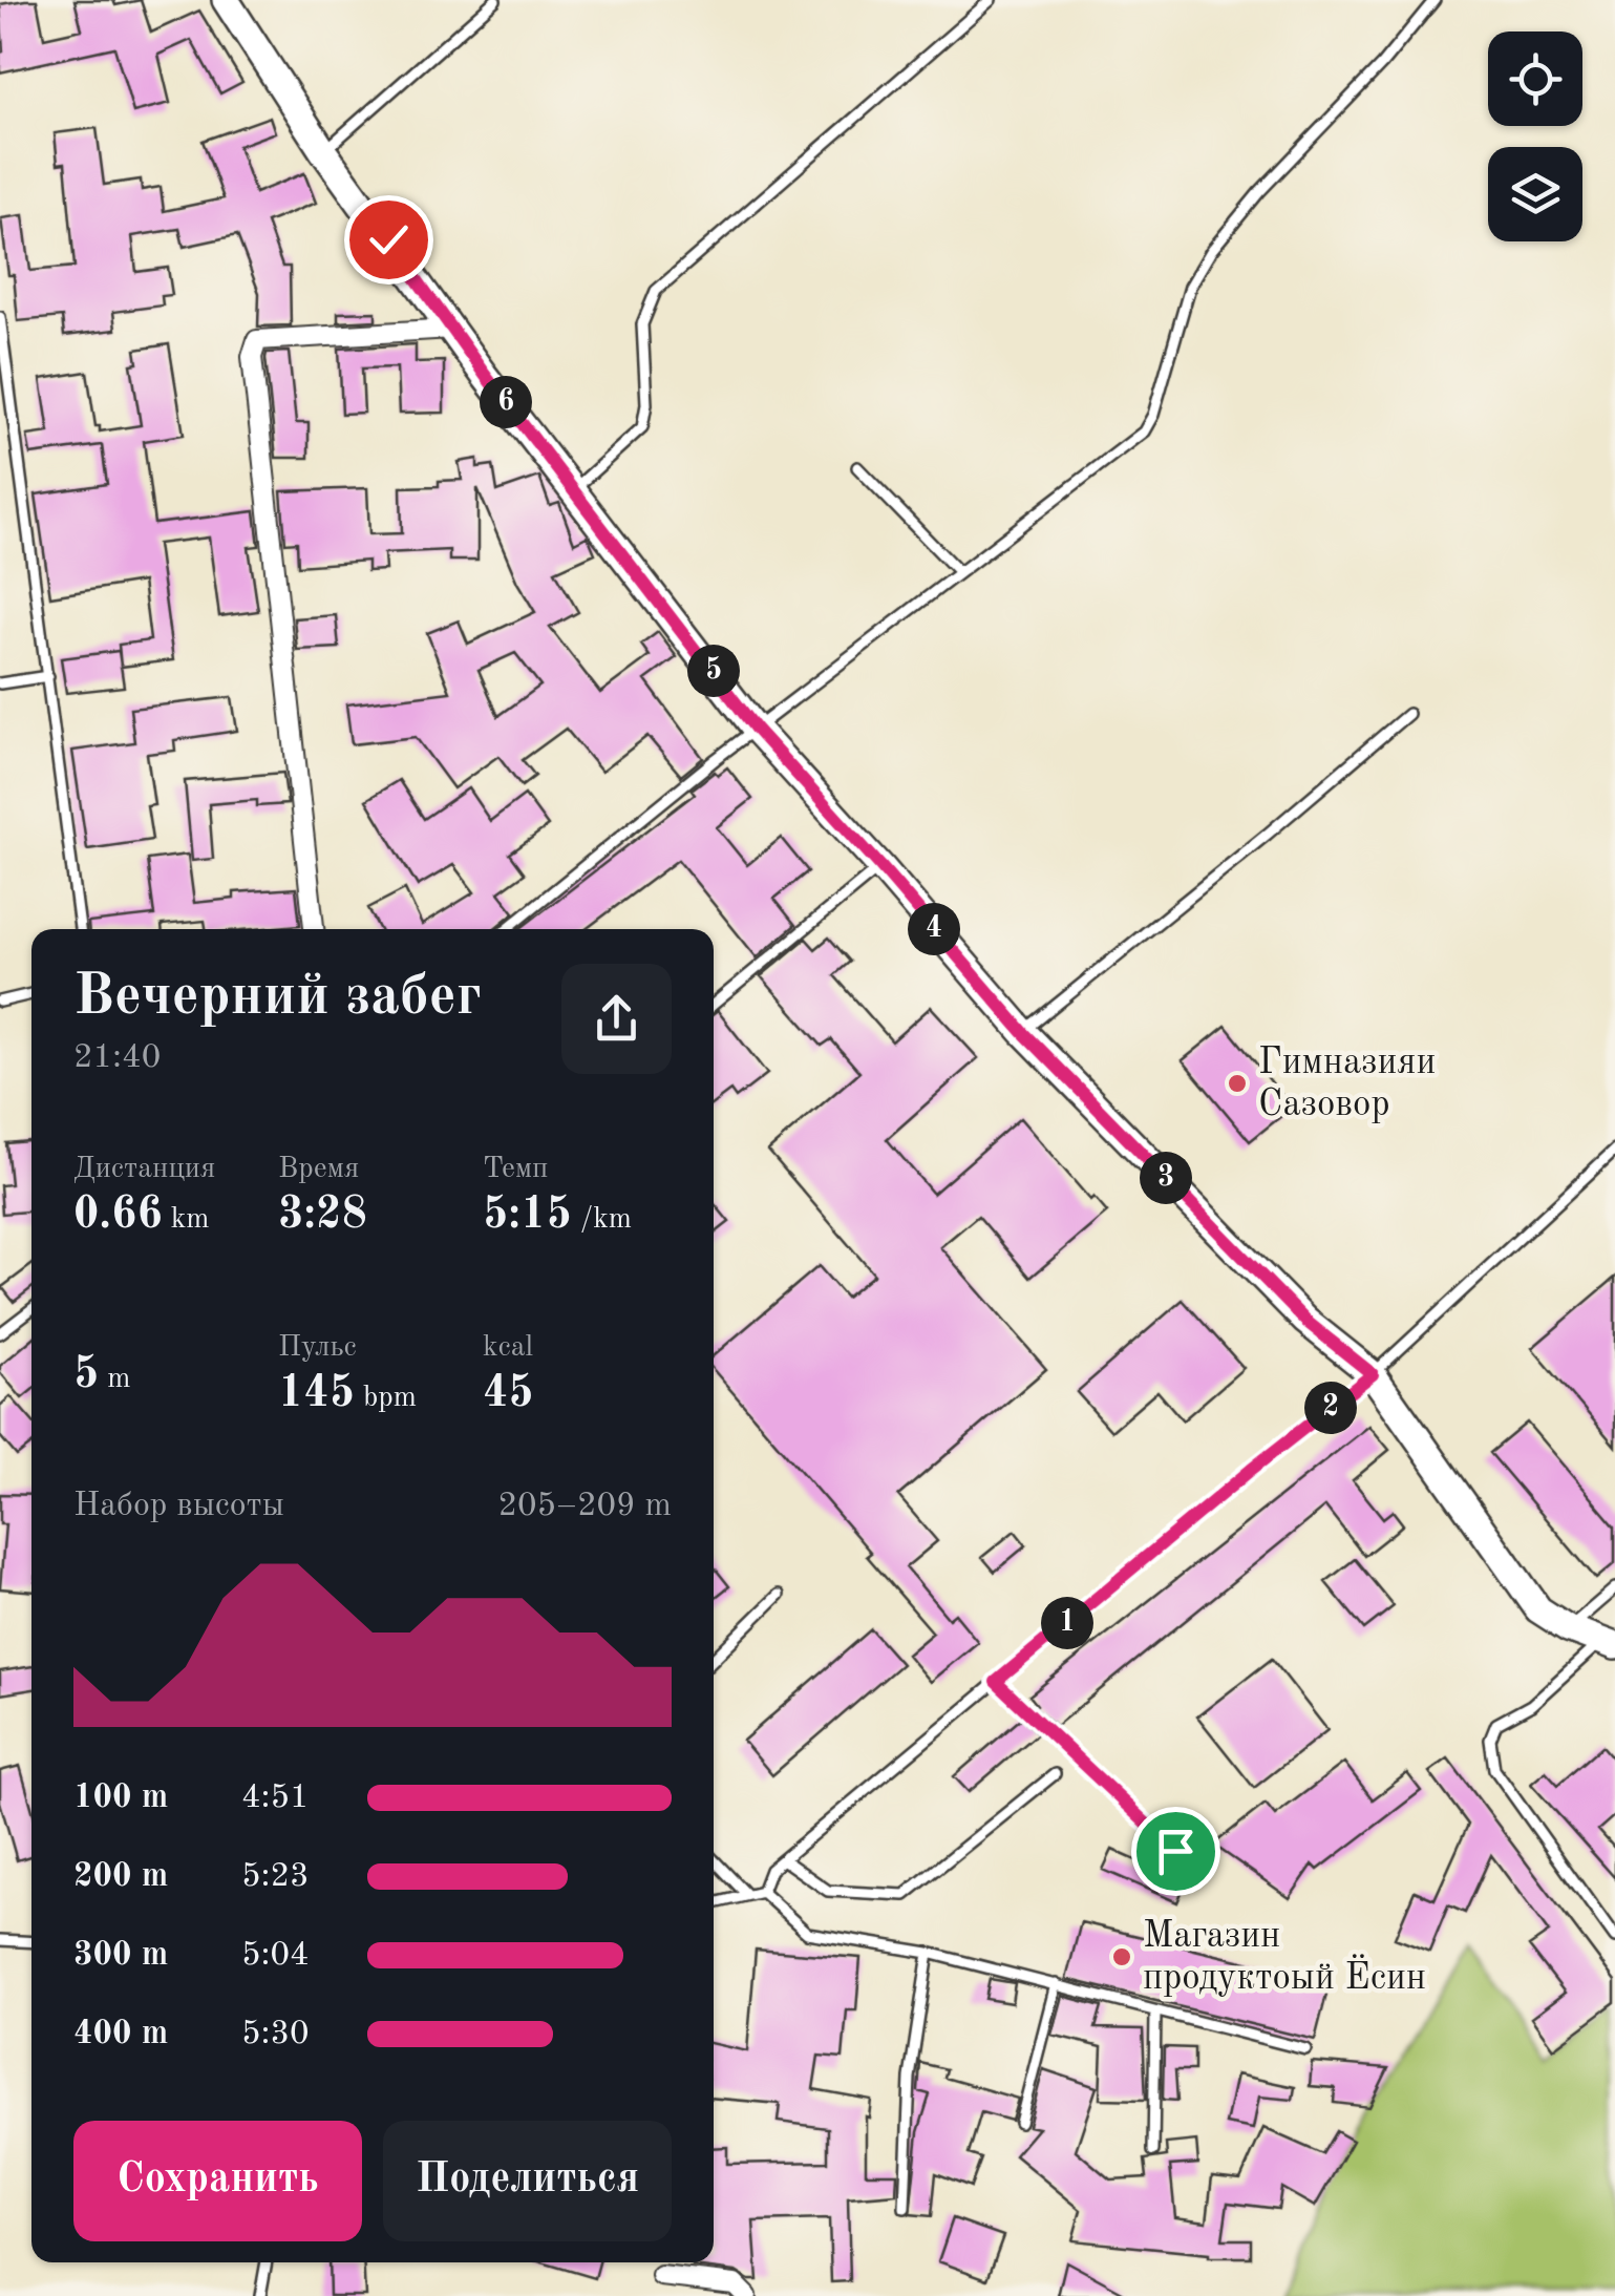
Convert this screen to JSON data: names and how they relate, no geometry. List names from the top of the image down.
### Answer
{
  "places": ["Гимназияи Сазовор", "Магазин продуктоый Ёсин"],
  "page": {
    "pins": [
      "6",
      "5",
      "4",
      "3",
      "2",
      "1"
    ],
    "heading": ["Вечерний забег", "21:40"],
    "stats": [
      ["Дистанция", "0.66 km"],
      ["Время", "3:28"],
      ["Темп", "5:15 /km"],
      ["5 m"],
      ["Пульс", "145 bpm"],
      ["kcal", "45"]
    ],
    "chart": ["Набор высоты", "205–209 m"],
    "list": [
      {
        "name": "100 m",
        "note": "4:51"
      },
      {
        "name": "200 m",
        "note": "5:23"
      },
      {
        "name": "300 m",
        "note": "5:04"
      },
      {
        "name": "400 m",
        "note": "5:30"
      }
    ],
    "buttons": ["Сохранить", "Поделиться"]
  }
}
